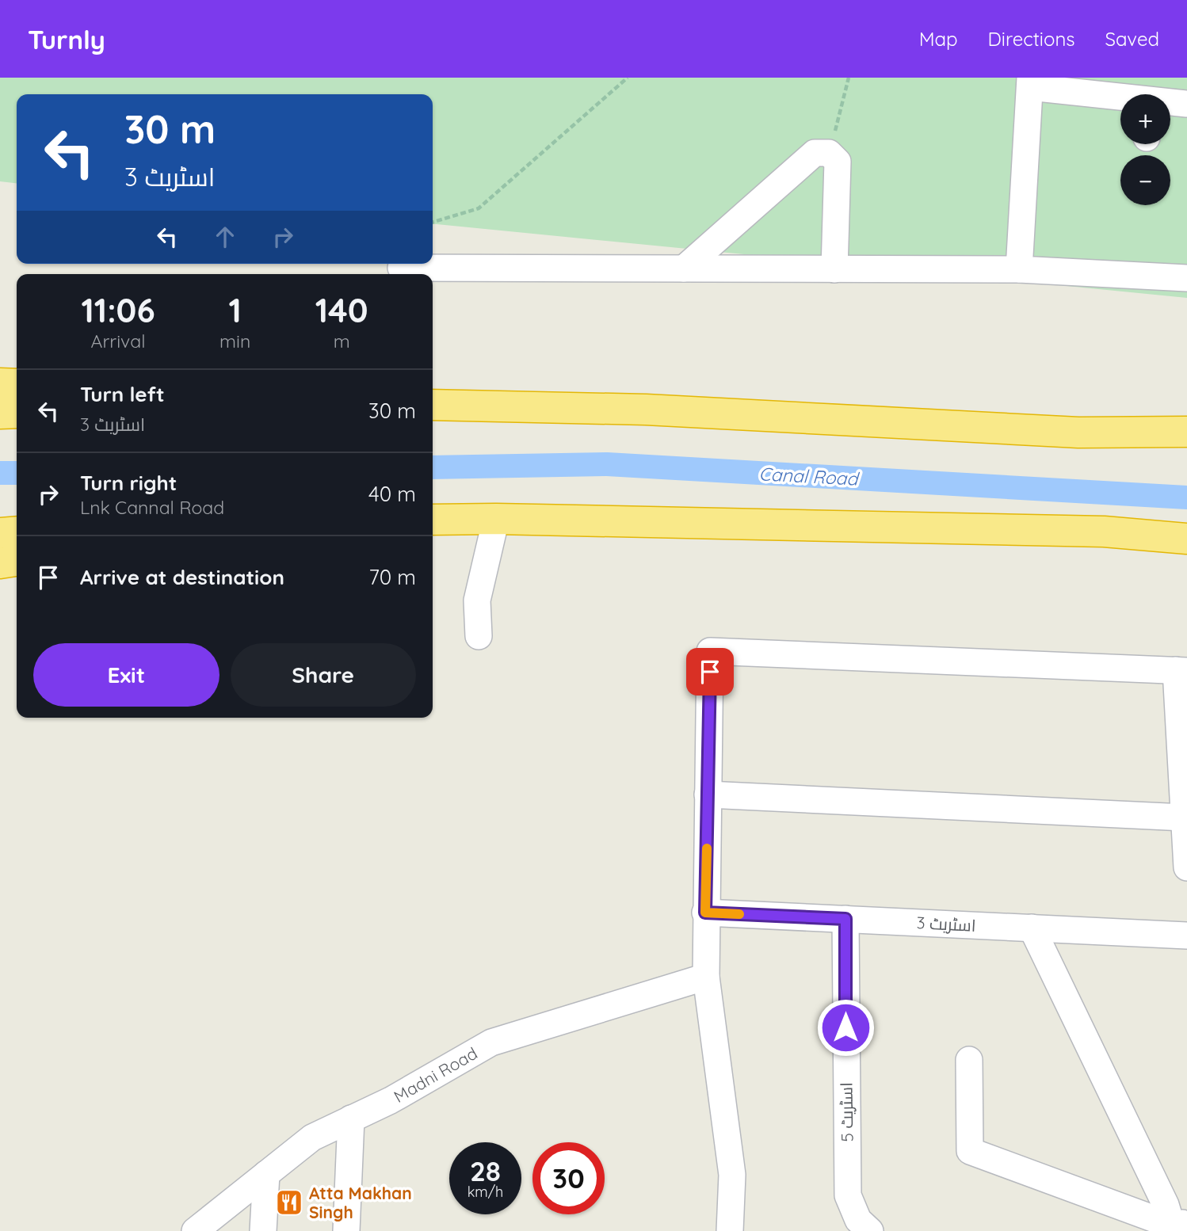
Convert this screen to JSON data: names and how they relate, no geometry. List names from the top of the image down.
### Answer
{
  "streets": {
    "street": ["اسٹریٹ 3", "Madni Road", "اسٹریٹ 5"]
  },
  "crossings": [
    ["اسٹریٹ 3", "اسٹریٹ 5"]
  ],
  "water": ["Canal Road"],
  "places": {
    "restaurant": ["Atta Makhan Singh"]
  },
  "page": {
    "header": "Turnly",
    "nav": ["Map", "Directions", "Saved"],
    "map_buttons": ["+", "−"],
    "turn": ["30 m", "اسٹریٹ 3"],
    "eta": [
      "11:06",
      "Arrival",
      "1",
      "min",
      "140",
      "m"
    ],
    "list": [
      {
        "name": "Turn left",
        "note": "اسٹریٹ 3",
        "value": "30 m"
      },
      {
        "name": "Turn right",
        "note": "Lnk Cannal Road",
        "value": "40 m"
      },
      {
        "name": "Arrive at destination",
        "value": "70 m"
      }
    ],
    "buttons": ["Exit", "Share"],
    "speed": "28 km/h",
    "limit": "30"
  }
}
